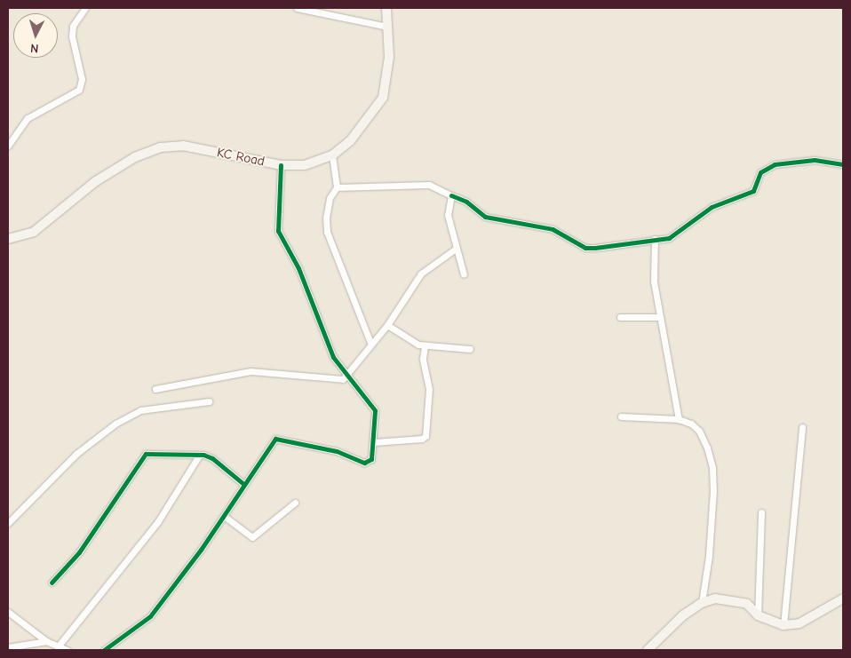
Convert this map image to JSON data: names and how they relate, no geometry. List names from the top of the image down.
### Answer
{
  "streets": {
    "main road": ["KC Road"]
  },
  "north": "bottom"
}
